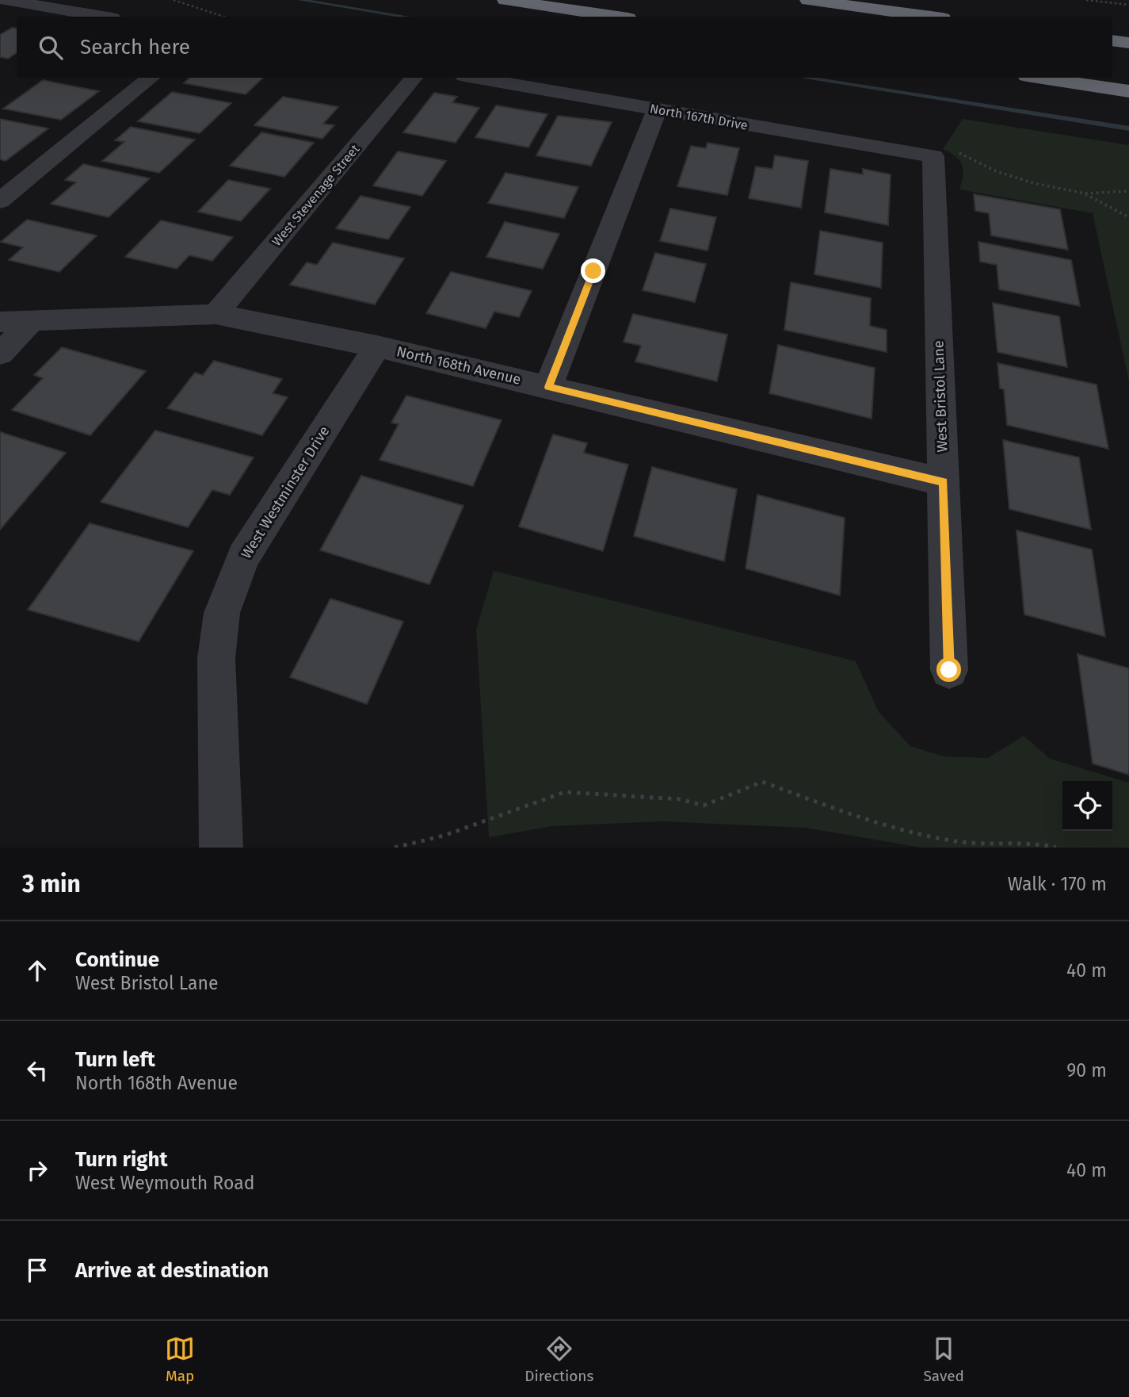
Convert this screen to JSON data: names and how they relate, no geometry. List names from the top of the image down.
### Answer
{
  "streets": {
    "street": [
      "North 167th Drive",
      "West Stevenage Street",
      "North 168th Avenue",
      "West Bristol Lane",
      "West Westminster Drive"
    ]
  },
  "crossings": [
    ["North 167th Drive", "West Bristol Lane"],
    ["West Stevenage Street", "North 168th Avenue"],
    ["North 168th Avenue", "West Bristol Lane"],
    ["North 168th Avenue", "West Westminster Drive"]
  ],
  "page": {
    "search": "Search here",
    "heading": ["3 min", "Walk · 170 m"],
    "list": [
      ["Continue", "West Bristol Lane", "40 m"],
      ["Turn left", "North 168th Avenue", "90 m"],
      ["Turn right", "West Weymouth Road", "40 m"],
      "Arrive at destination"
    ],
    "nav": ["Map", "Directions", "Saved"]
  }
}
